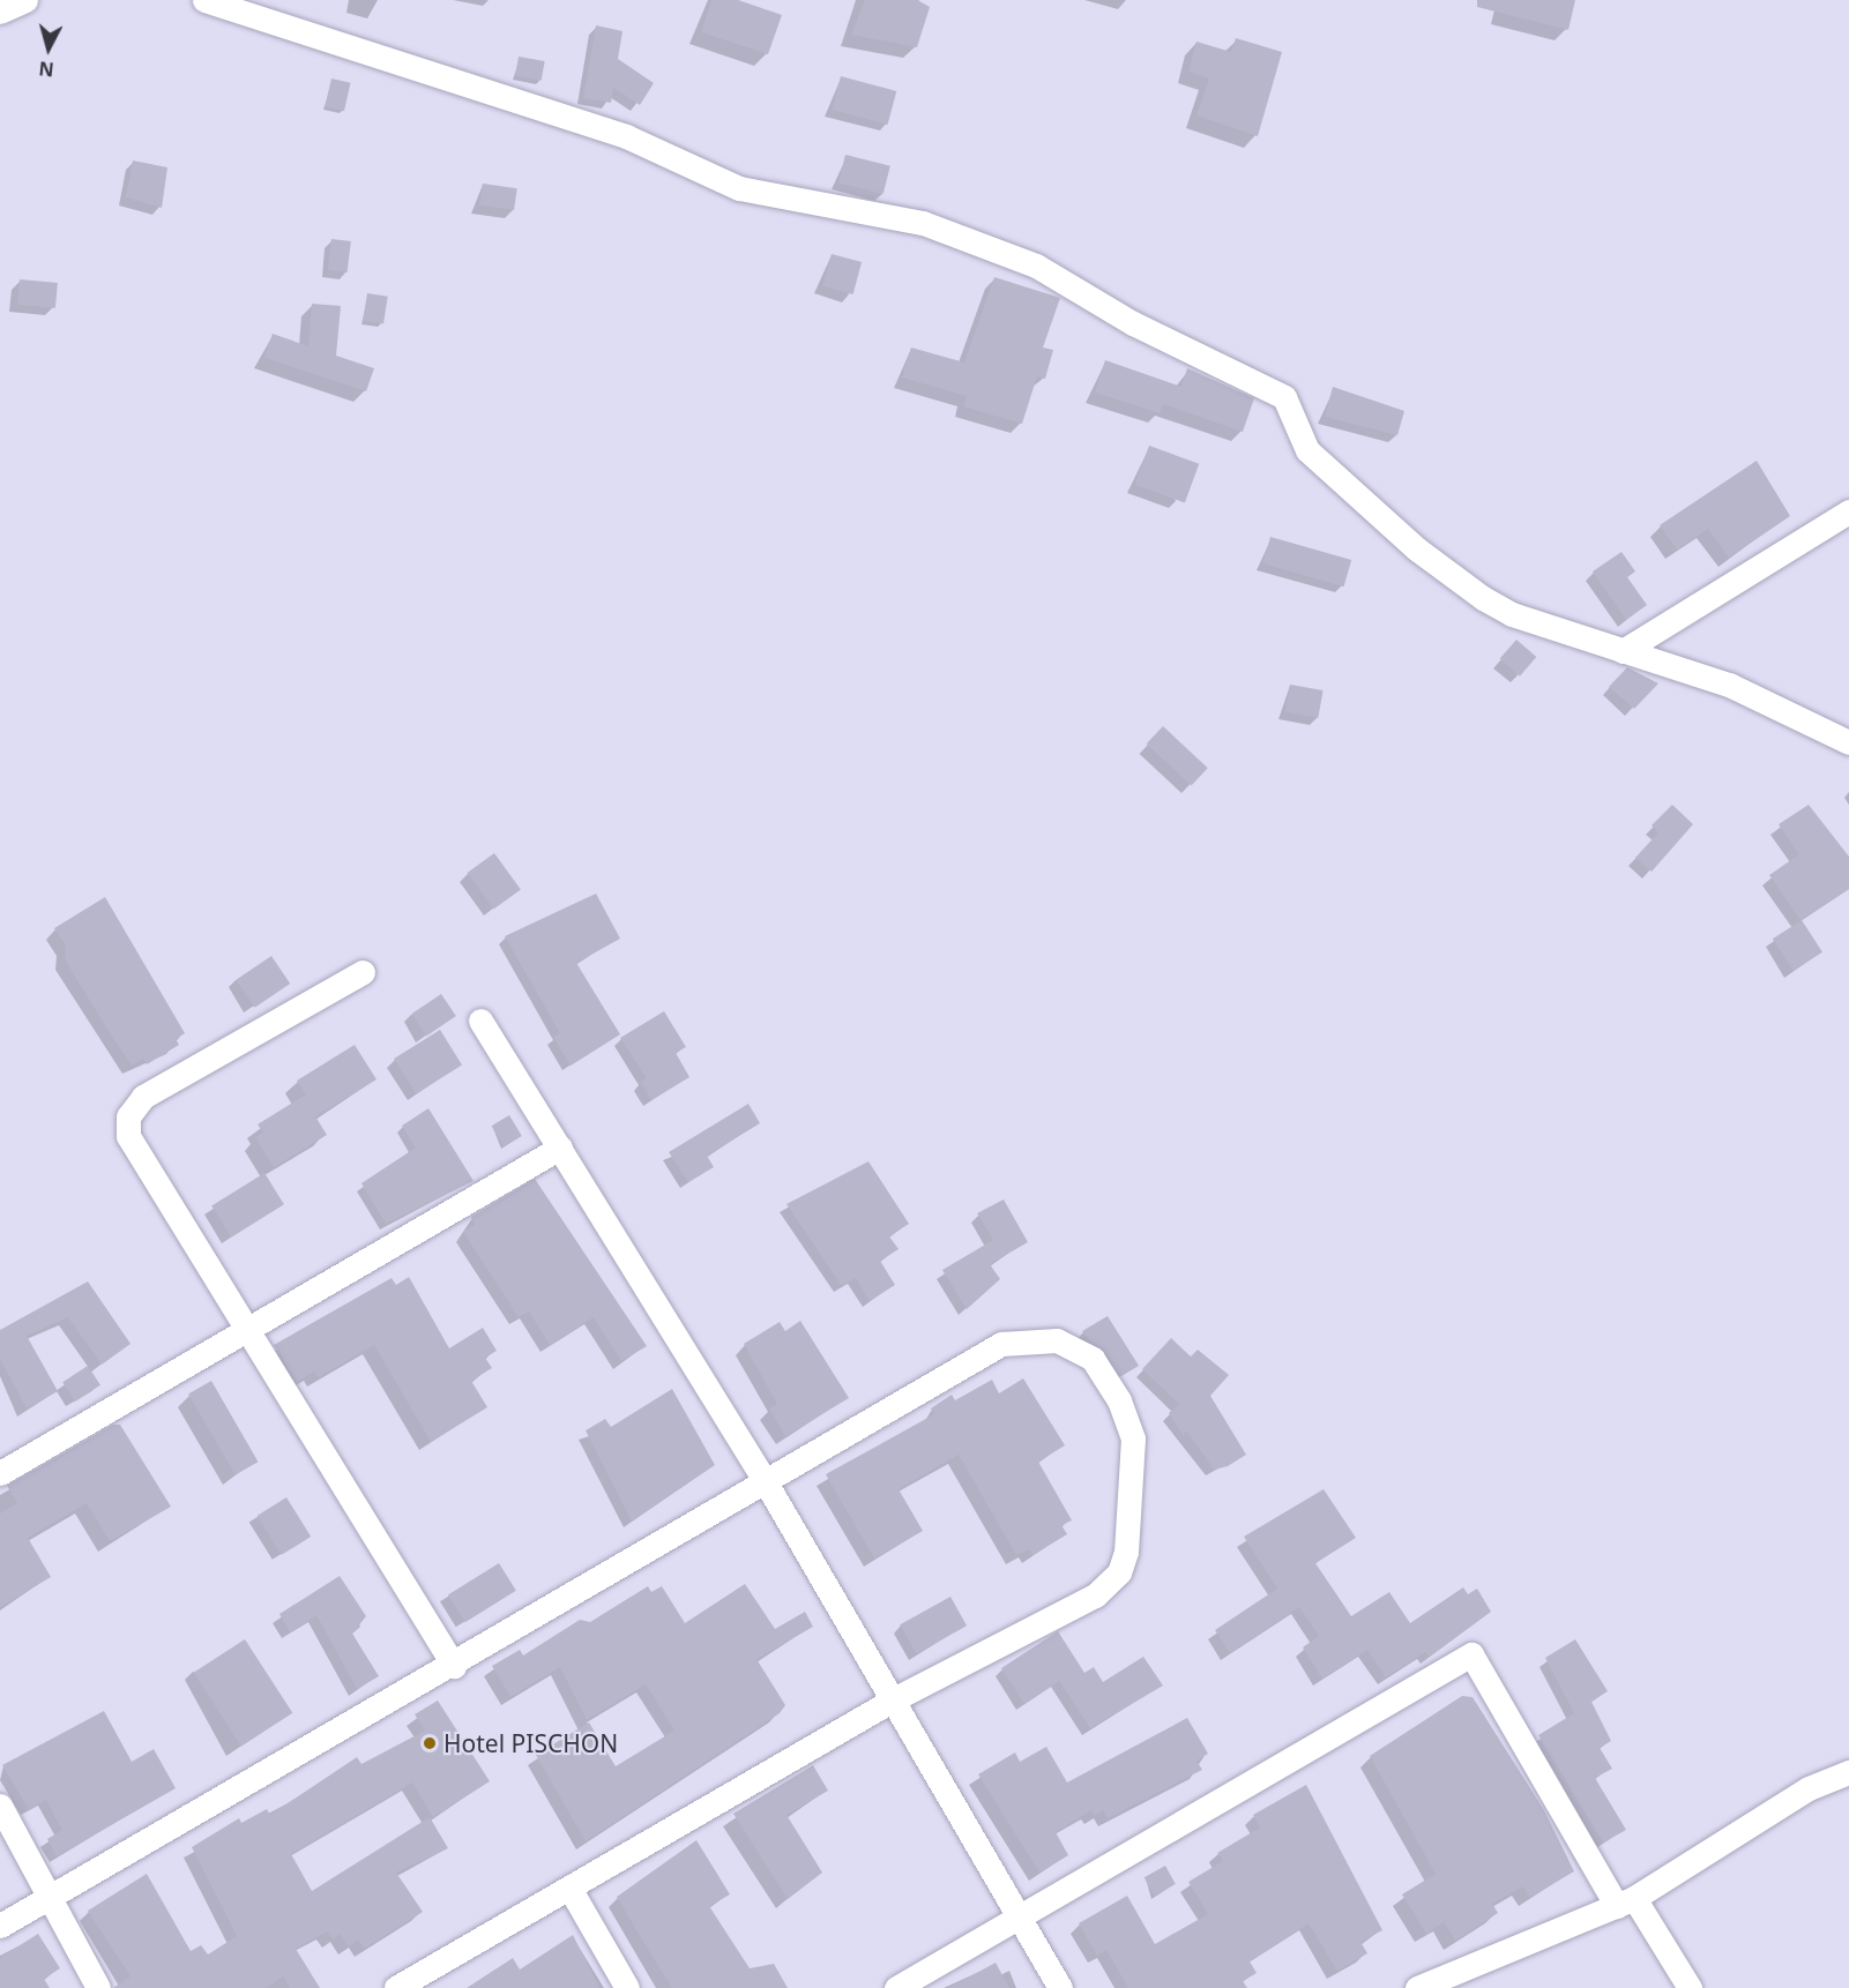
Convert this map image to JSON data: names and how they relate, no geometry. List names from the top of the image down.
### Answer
{
  "places": ["Hotel PISCHON"],
  "north": "bottom"
}
